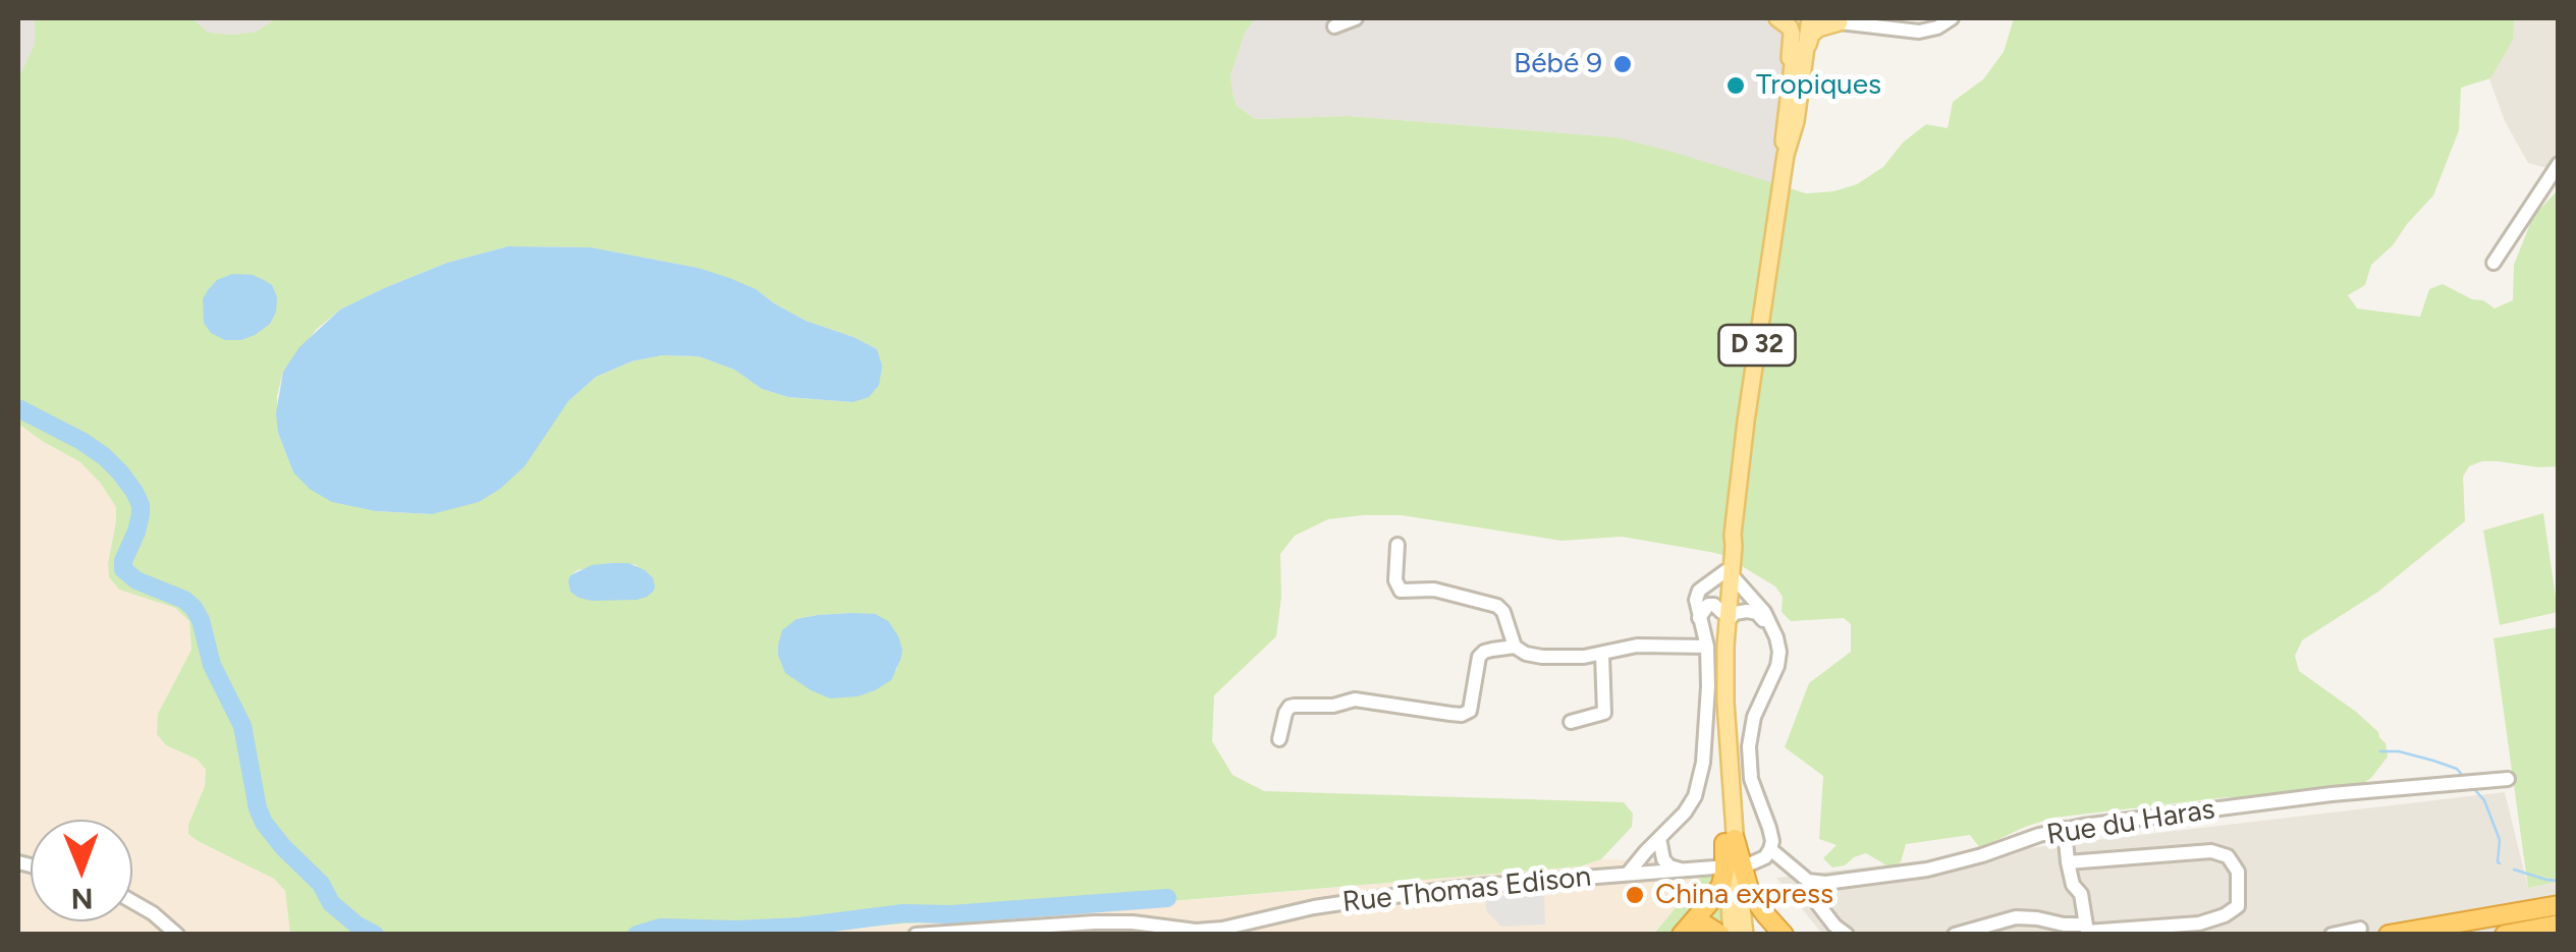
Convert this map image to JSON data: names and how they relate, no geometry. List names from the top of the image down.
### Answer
{
  "streets": {
    "main road": ["D 32"],
    "street": ["Rue du Haras", "Rue Thomas Edison"]
  },
  "places": ["Bébé 9", "Tropiques", "China express"],
  "north": "bottom"
}
